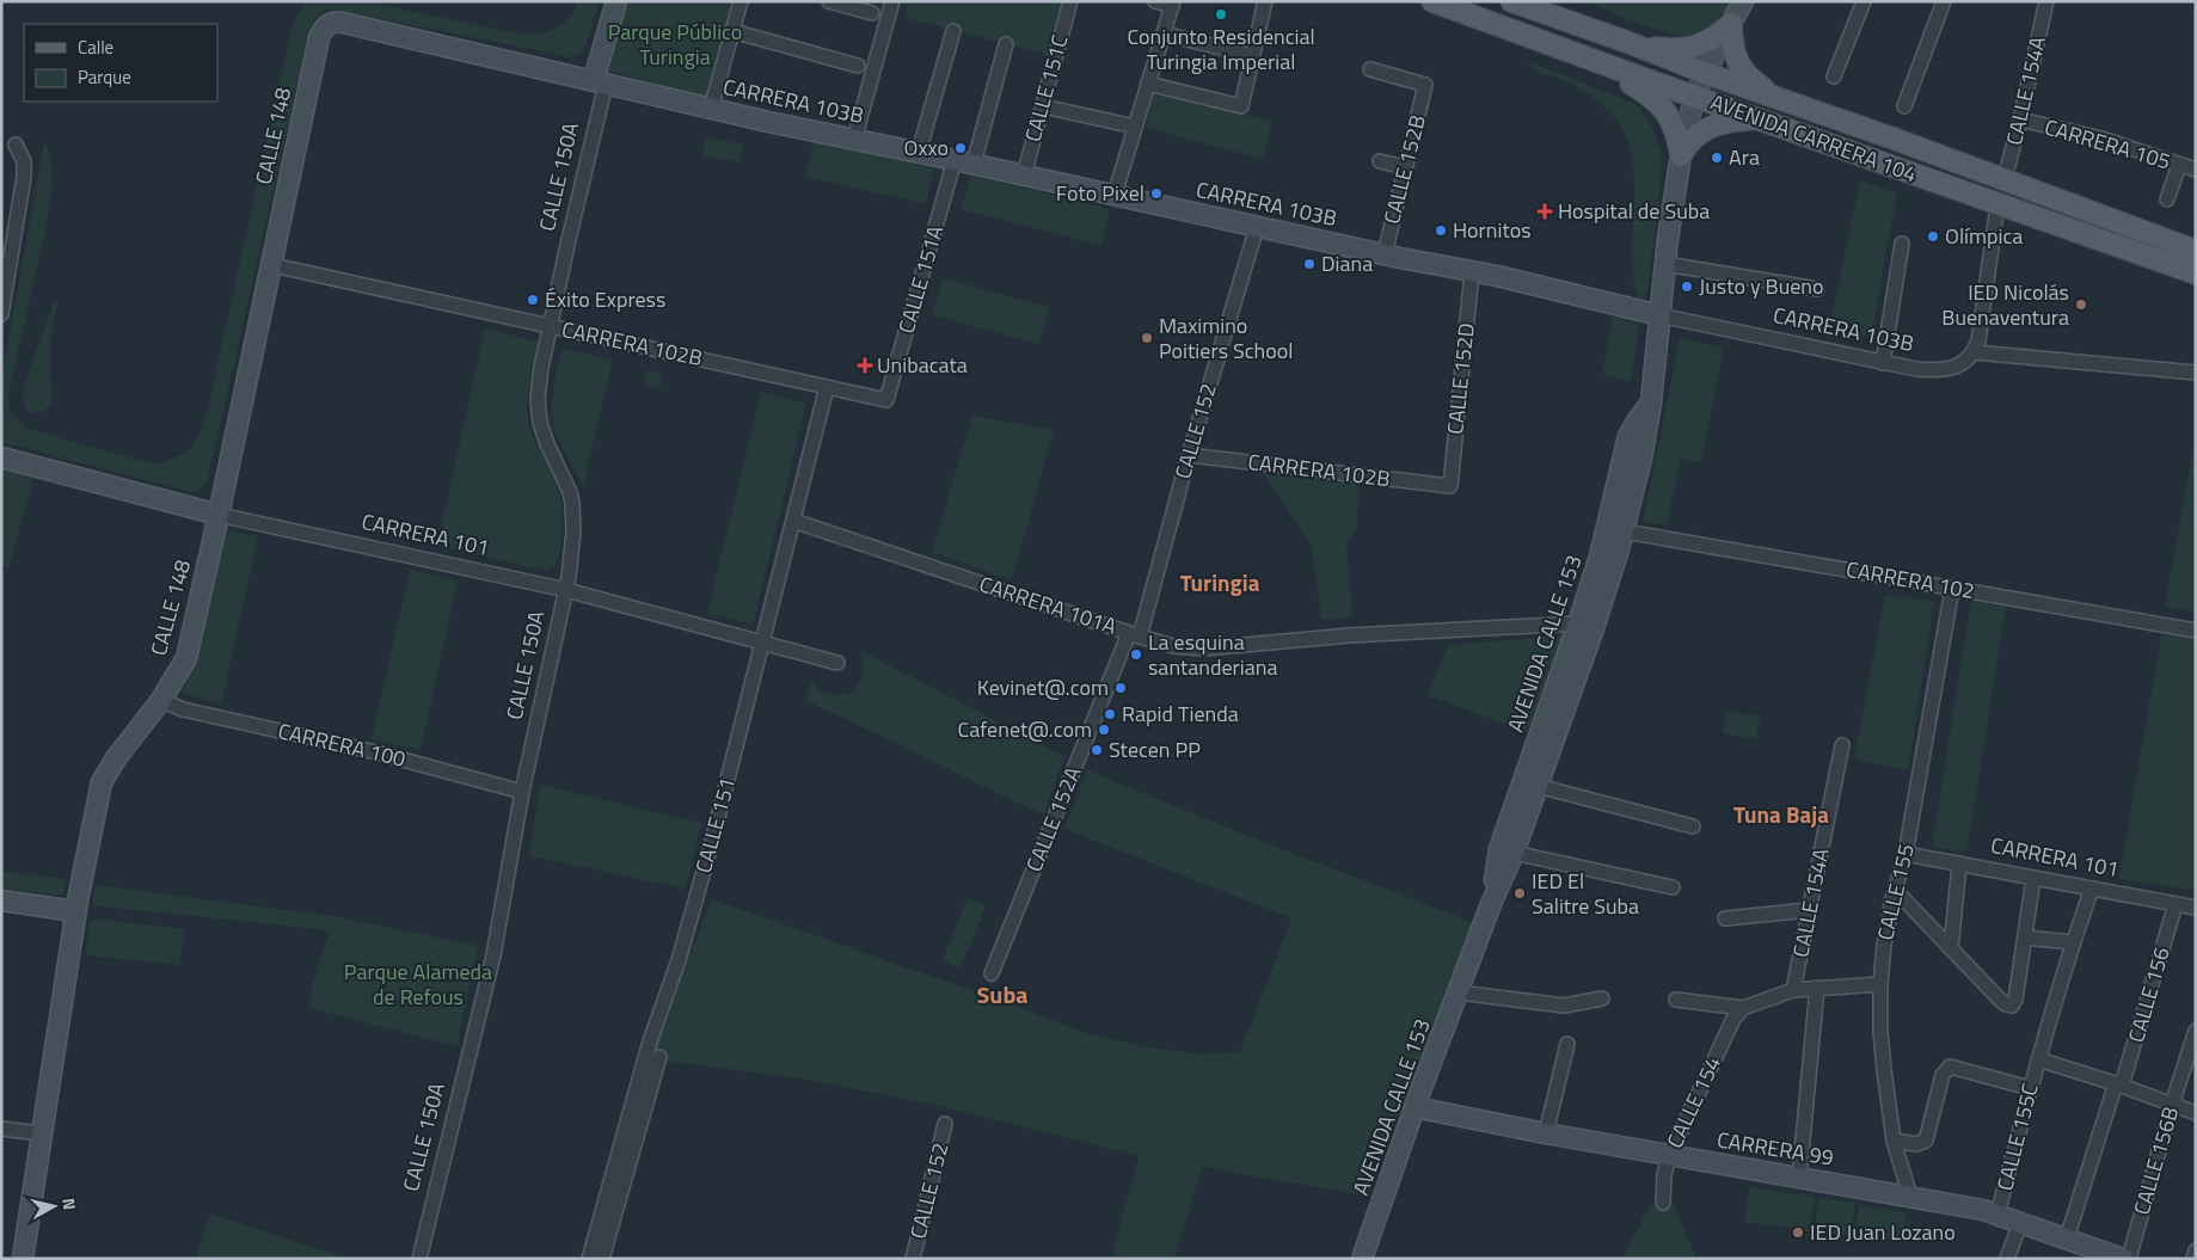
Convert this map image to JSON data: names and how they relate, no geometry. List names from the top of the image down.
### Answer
{
  "streets": {
    "main road": ["AVENIDA CARRERA 104"],
    "street": [
      "CALLE 151C",
      "CALLE 154A",
      "CARRERA 103B",
      "CALLE 148",
      "CARRERA 105",
      "CALLE 152B",
      "CALLE 150A",
      "CALLE 151A",
      "CARRERA 102B",
      "CALLE 152D",
      "CALLE 152",
      "CARRERA 101",
      "CARRERA 102",
      "CARRERA 101A",
      "AVENIDA CALLE 153",
      "CARRERA 100",
      "CALLE 152A",
      "CALLE 151",
      "CALLE 155",
      "CALLE 156",
      "CALLE 154",
      "CALLE 155C",
      "CARRERA 99",
      "CALLE 156B"
    ]
  },
  "crossings": [
    ["CALLE 151C", "CARRERA 103B"],
    ["CALLE 154A", "AVENIDA CARRERA 104"],
    ["CALLE 154A", "CARRERA 105"],
    ["CALLE 154A", "CARRERA 99"],
    ["CARRERA 103B", "CALLE 148"],
    ["CARRERA 103B", "CALLE 152B"],
    ["CARRERA 103B", "CALLE 150A"],
    ["CARRERA 103B", "CALLE 151A"],
    ["CARRERA 103B", "CALLE 152D"],
    ["CARRERA 103B", "CALLE 152"],
    ["CARRERA 103B", "AVENIDA CALLE 153"],
    ["CALLE 148", "CARRERA 102B"],
    ["CALLE 148", "CARRERA 101"],
    ["CALLE 148", "CARRERA 100"],
    ["AVENIDA CARRERA 104", "AVENIDA CALLE 153"],
    ["CALLE 150A", "CARRERA 102B"],
    ["CALLE 150A", "CARRERA 101"],
    ["CALLE 150A", "CARRERA 100"],
    ["CALLE 151A", "CARRERA 102B"],
    ["CARRERA 102B", "CALLE 152D"],
    ["CARRERA 102B", "CALLE 152"],
    ["CARRERA 102B", "CALLE 151"],
    ["CALLE 152", "CARRERA 101A"],
    ["CALLE 152", "CALLE 152A"],
    ["CARRERA 101", "CALLE 151"],
    ["CARRERA 101", "CALLE 155"],
    ["CARRERA 101", "CALLE 156"],
    ["CARRERA 101", "CALLE 155C"],
    ["CARRERA 102", "AVENIDA CALLE 153"],
    ["CARRERA 102", "CALLE 155"],
    ["CARRERA 101A", "AVENIDA CALLE 153"],
    ["CARRERA 101A", "CALLE 152A"],
    ["CARRERA 101A", "CALLE 151"],
    ["AVENIDA CALLE 153", "CARRERA 99"],
    ["CALLE 155", "CARRERA 99"],
    ["CALLE 156", "CARRERA 99"],
    ["CALLE 154", "CARRERA 99"],
    ["CALLE 155C", "CARRERA 99"],
    ["CARRERA 99", "CALLE 156B"]
  ],
  "districts": ["Turingia", "Tuna Baja", "Suba"],
  "parks": ["Parque Público Turingia", "Parque Alameda de Refous"],
  "places": {
    "other": [
      "Conjunto Residencial Turingia Imperial",
      "Oxxo",
      "Ara",
      "Foto Pixel",
      "Hornitos",
      "Olímpica",
      "Diana",
      "Justo y Bueno",
      "Éxito Express",
      "IED Nicolás Buenaventura",
      "Maximino Poitiers School",
      "La esquina santanderiana",
      "Kevinet@.com",
      "Rapid Tienda",
      "Cafenet@.com",
      "Stecen PP",
      "IED El Salitre Suba",
      "IED Juan Lozano"
    ],
    "health": ["Hospital de Suba", "Unibacata"]
  },
  "legend": ["Calle", "Parque"],
  "north": "right"
}
